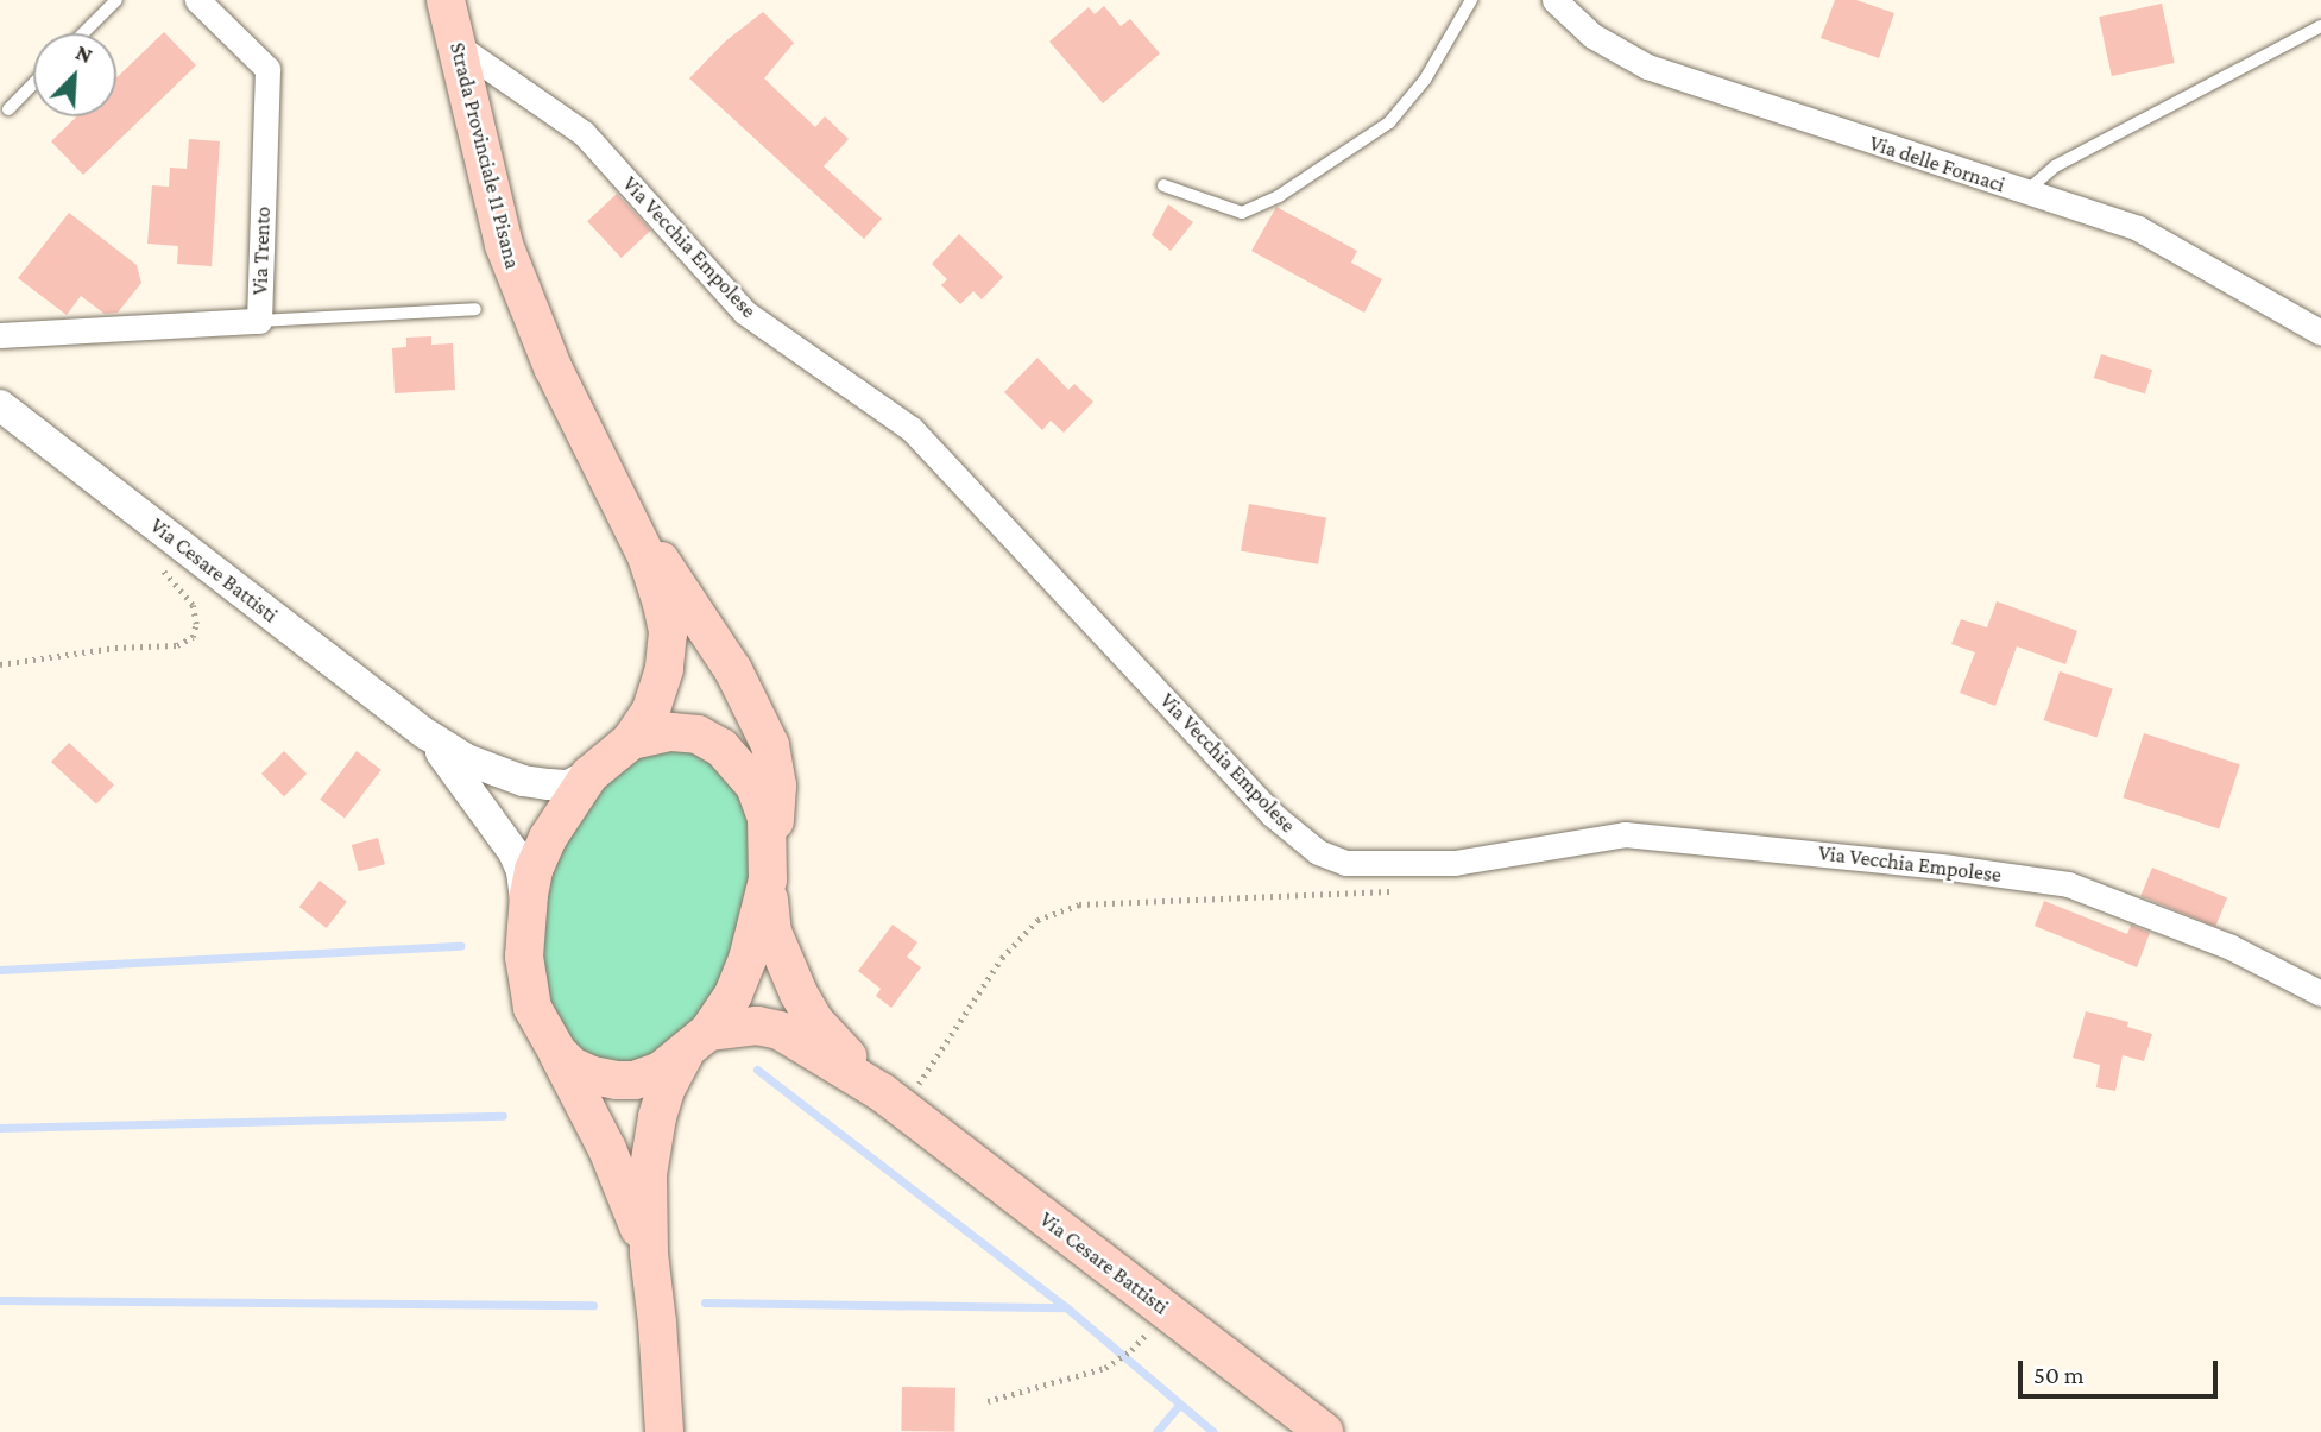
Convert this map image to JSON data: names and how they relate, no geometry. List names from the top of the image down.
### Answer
{
  "streets": {
    "main road": ["Strada Provinciale 11 Pisana", "Via Cesare Battisti"],
    "street": ["Via delle Fornaci", "Via Vecchia Empolese", "Via Trento"]
  },
  "crossings": [
    ["Strada Provinciale 11 Pisana", "Via Vecchia Empolese"],
    ["Strada Provinciale 11 Pisana", "Via Cesare Battisti"]
  ],
  "scale_bar": "50 m",
  "north": "top right"
}
